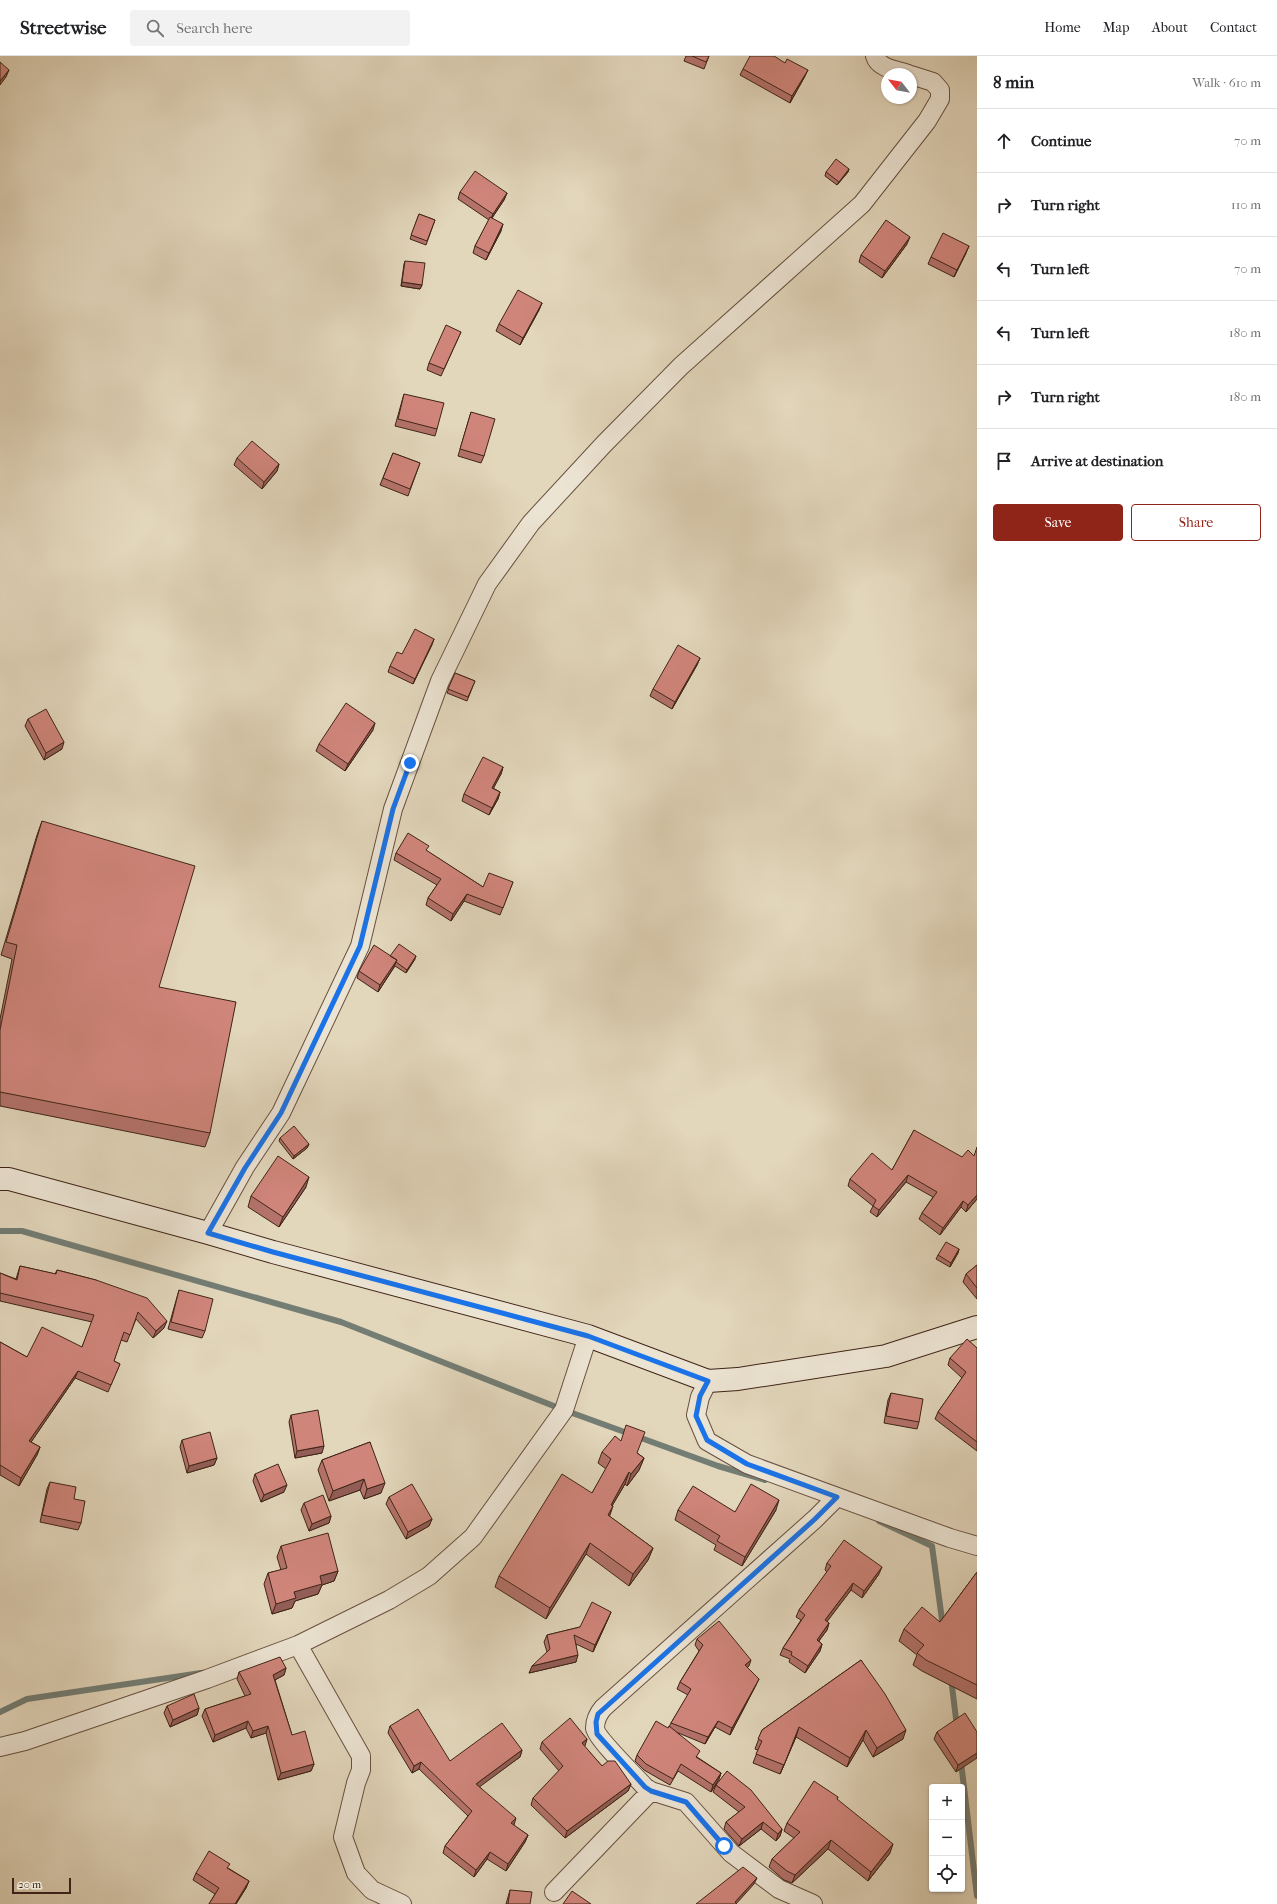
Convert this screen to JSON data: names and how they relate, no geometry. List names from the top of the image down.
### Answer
{
  "scale_bar": "20 m",
  "north": "top left",
  "page": {
    "header": "Streetwise",
    "search": "Search here",
    "nav": [
      "Home",
      "Map",
      "About",
      "Contact"
    ],
    "heading": ["8 min", "Walk · 610 m"],
    "list": [
      ["Continue", "70 m"],
      ["Turn right", "110 m"],
      ["Turn left", "70 m"],
      ["Turn left", "180 m"],
      ["Turn right", "180 m"],
      "Arrive at destination"
    ],
    "buttons": ["Save", "Share"],
    "map_buttons": ["+", "−"],
    "scale": "20 m"
  }
}
